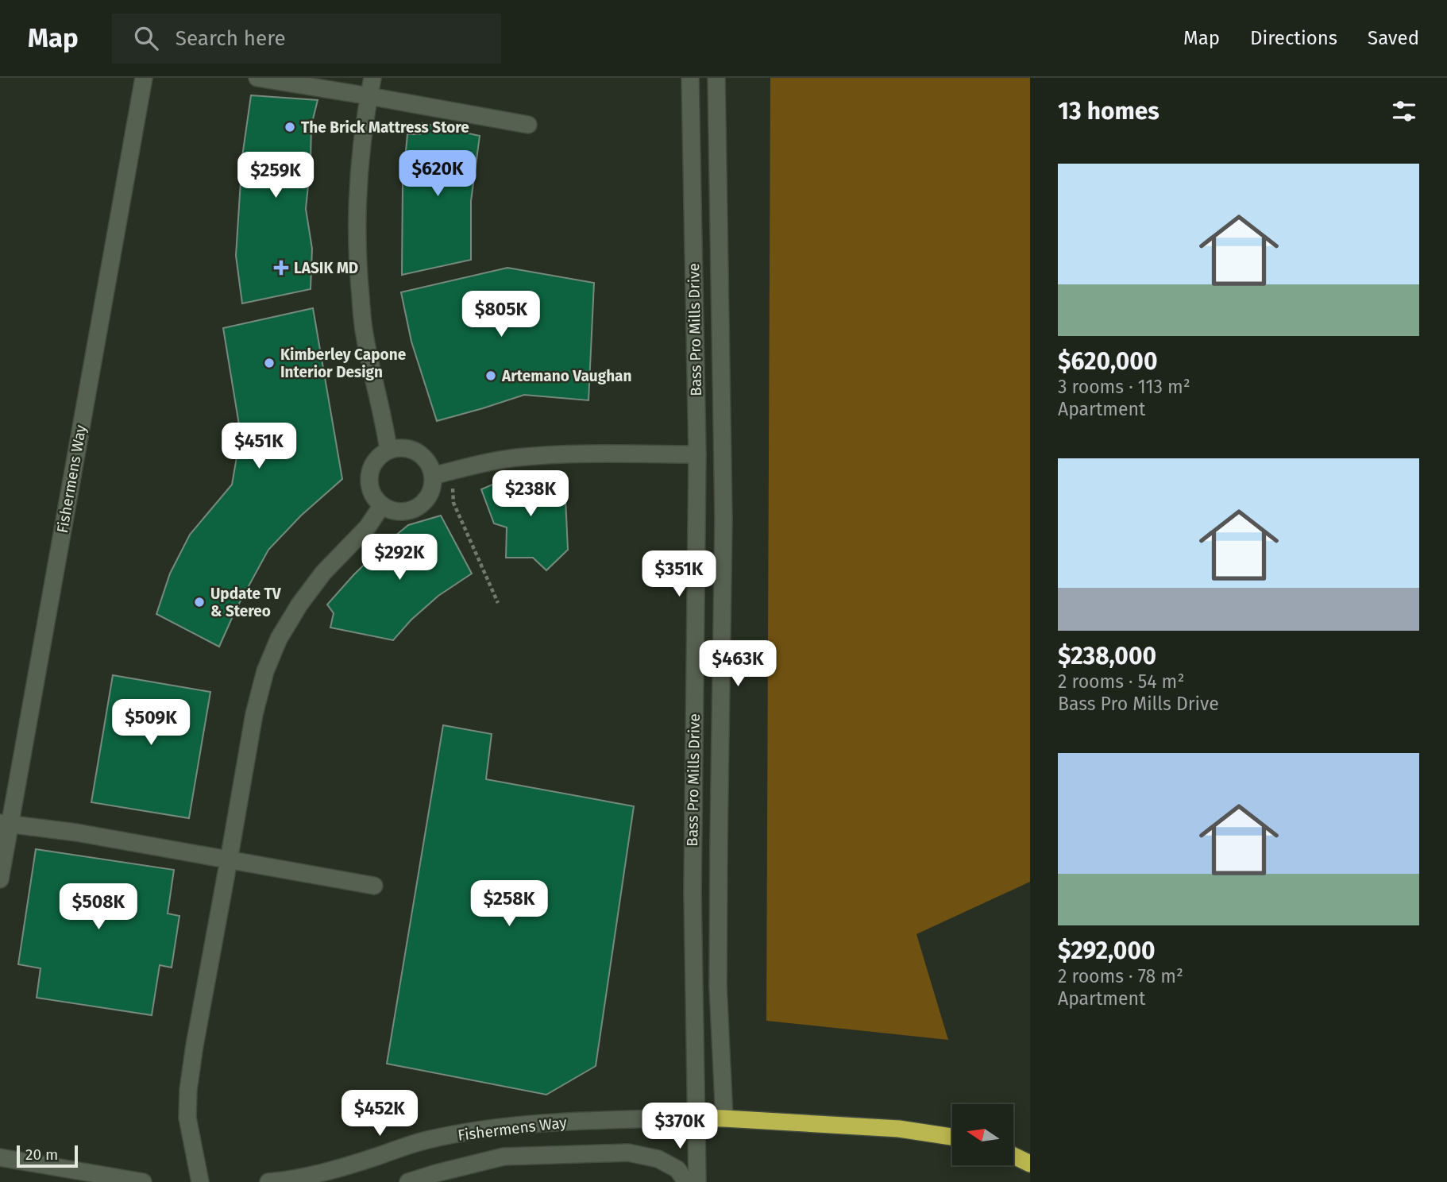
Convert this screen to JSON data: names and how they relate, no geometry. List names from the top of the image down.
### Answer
{
  "streets": {
    "street": ["Bass Pro Mills Drive", "Fishermens Way"]
  },
  "crossings": [
    ["Bass Pro Mills Drive", "Fishermens Way"]
  ],
  "places": {
    "other": [
      "The Brick Mattress Store",
      "Kimberley Capone Interior Design",
      "Artemano Vaughan",
      "Update TV & Stereo"
    ],
    "health": ["LASIK MD"]
  },
  "scale_bar": "20 m",
  "north": "left",
  "page": {
    "header": "Map",
    "search": "Search here",
    "nav": ["Map", "Directions", "Saved"],
    "heading": "13 homes",
    "list": [
      {
        "name": "$620,000",
        "note": "3 rooms · 113 m² · Apartment"
      },
      {
        "name": "$238,000",
        "note": "2 rooms · 54 m² · Bass Pro Mills Drive"
      },
      {
        "name": "$292,000",
        "note": "2 rooms · 78 m² · Apartment"
      }
    ],
    "price": [
      "$620K",
      "$259K",
      "$805K",
      "$451K",
      "$238K",
      "$292K",
      "$351K",
      "$463K",
      "$509K",
      "$258K",
      "$508K",
      "$452K",
      "$370K"
    ],
    "scale": "20 m"
  }
}
